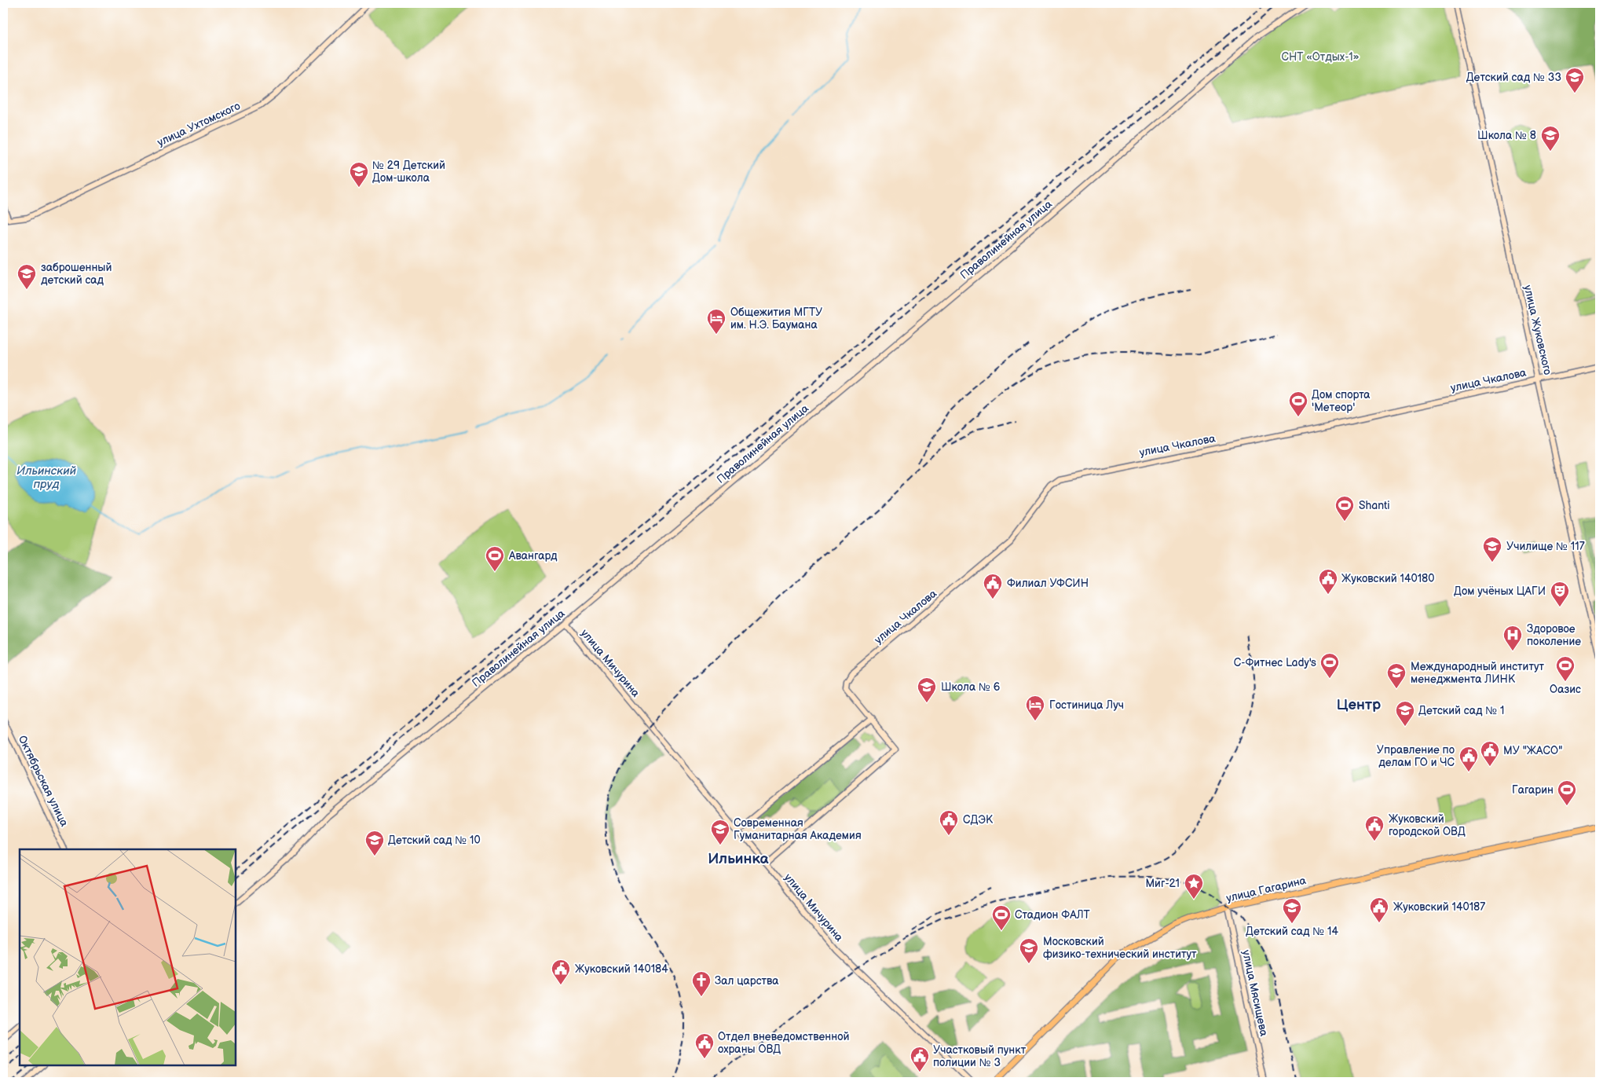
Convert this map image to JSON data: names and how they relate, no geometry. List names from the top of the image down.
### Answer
{
  "streets": {
    "main road": [
      "улица Ухтомского",
      "Праволинейная улица",
      "улица Жуковского",
      "улица Чкалова",
      "улица Мичурина",
      "Октябрьская улица",
      "улица Гагарина",
      "улица Мясищева"
    ]
  },
  "crossings": [
    ["Праволинейная улица", "улица Мичурина"],
    ["улица Жуковского", "улица Чкалова"],
    ["улица Гагарина", "улица Мясищева"]
  ],
  "districts": ["Центр", "Ильинка"],
  "water": ["Ильинский пруд"],
  "parks": ["СНТ «Отдых-1»"],
  "places": {
    "school or university": [
      "Детский сад № 33",
      "Школа № 8",
      "№ 29 Детский Дом-школа",
      "заброшенный детский сад",
      "Училище № 117",
      "Международный институт менеджмента ЛИНК",
      "Школа № 6",
      "Детский сад № 1",
      "Современная Гуманитарная Академия",
      "Детский сад № 10",
      "Детский сад № 14",
      "Московский физико-технический институт"
    ],
    "hotel": ["Общежития МГТУ им. Н.Э. Баумана", "Гостиница Луч"],
    "sports": [
      "Дом спорта 'Метеор'",
      "Shanti",
      "Авангард",
      "С-Фитнес Lady's",
      "Оазис",
      "Гагарин",
      "Стадион ФАЛТ"
    ],
    "public building": [
      "Жуковский 140180",
      "Филиал УФСИН",
      "МУ \"ЖАСО\"",
      "Управление по делам ГО и ЧС",
      "СДЭК",
      "Жуковский городской ОВД",
      "Жуковский 140187",
      "Жуковский 140184",
      "Отдел вневедомственной охраны ОВД",
      "Участковый пункт полиции № 3"
    ],
    "theatre": ["Дом учёных ЦАГИ"],
    "hospital": ["Здоровое поколение"],
    "place": ["Миг-21"],
    "church": ["Зал царства"]
  }
}
